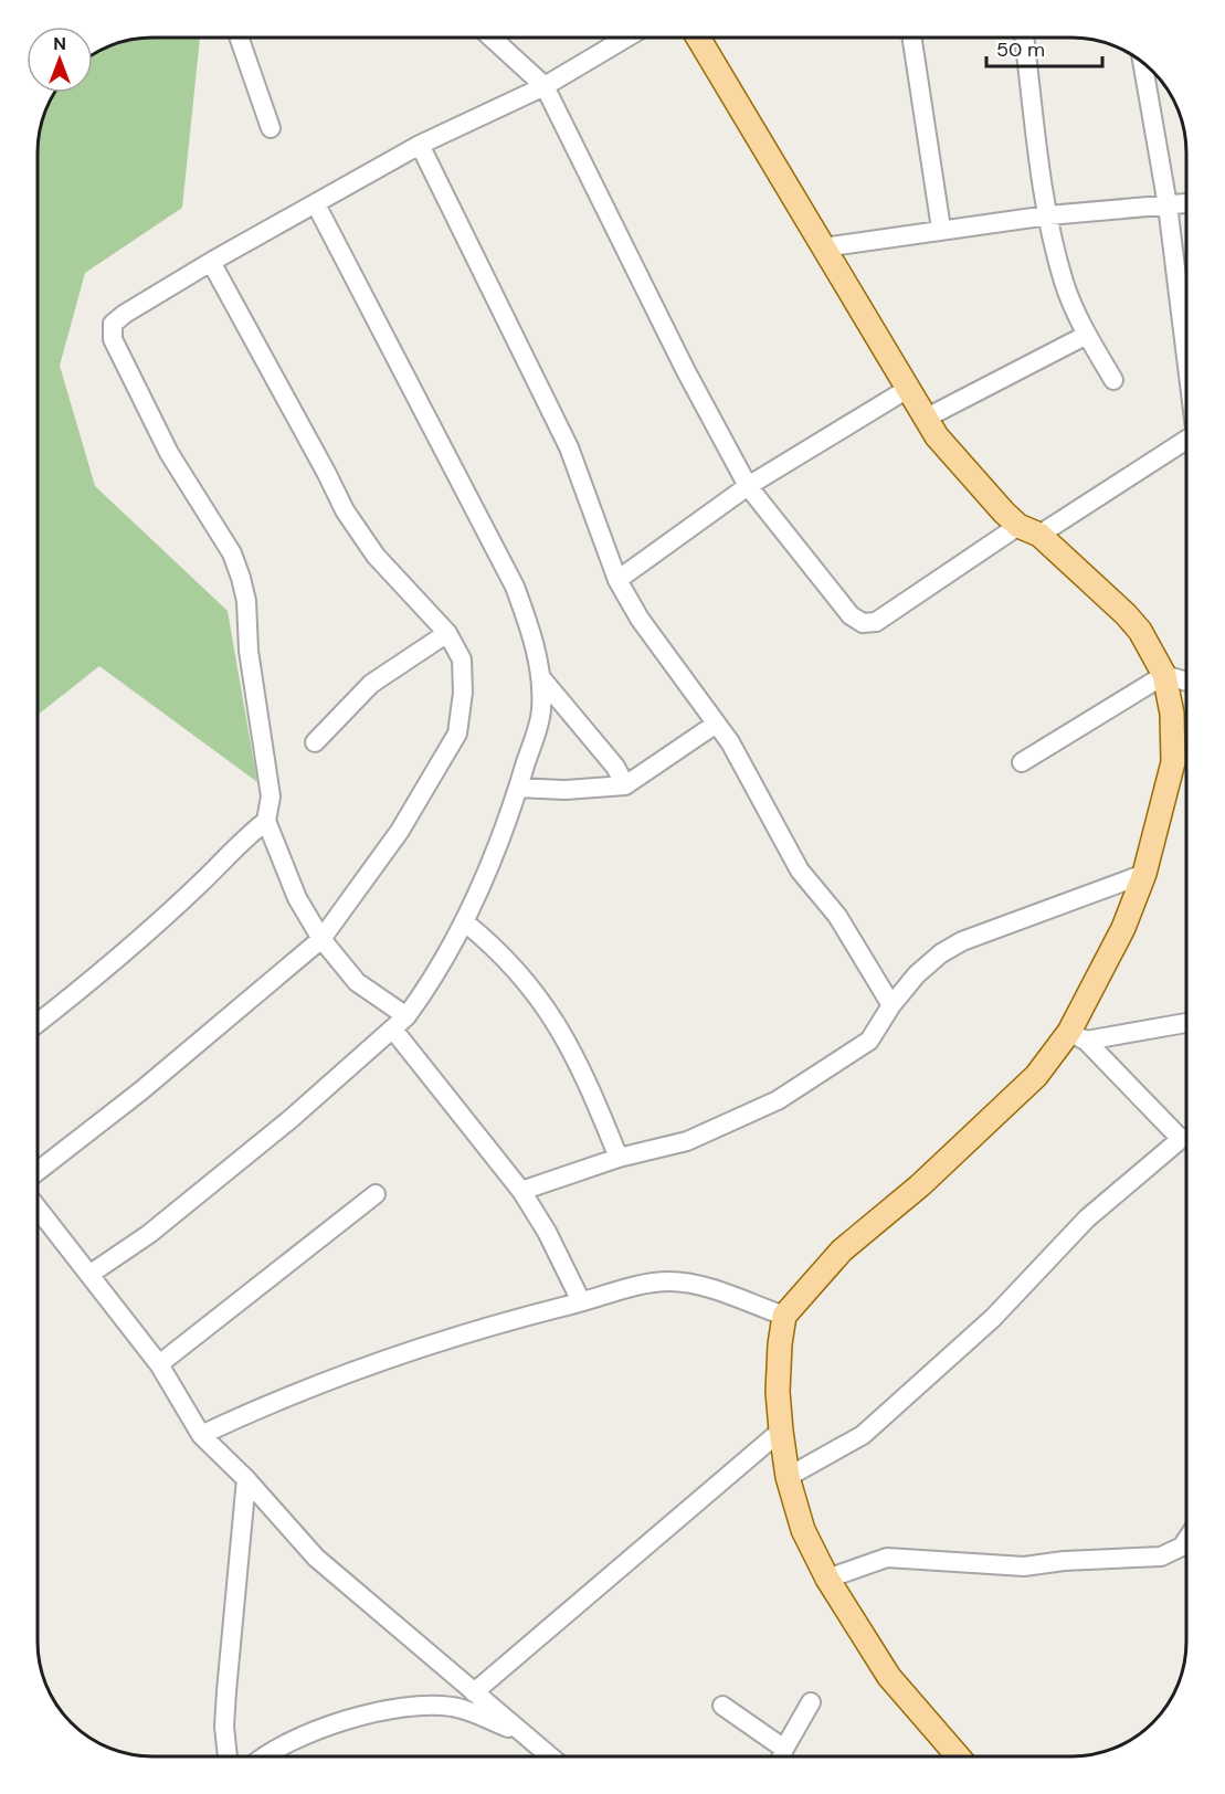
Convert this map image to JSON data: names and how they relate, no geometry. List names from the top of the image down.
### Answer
{
  "scale_bar": "50 m",
  "north": "top"
}
